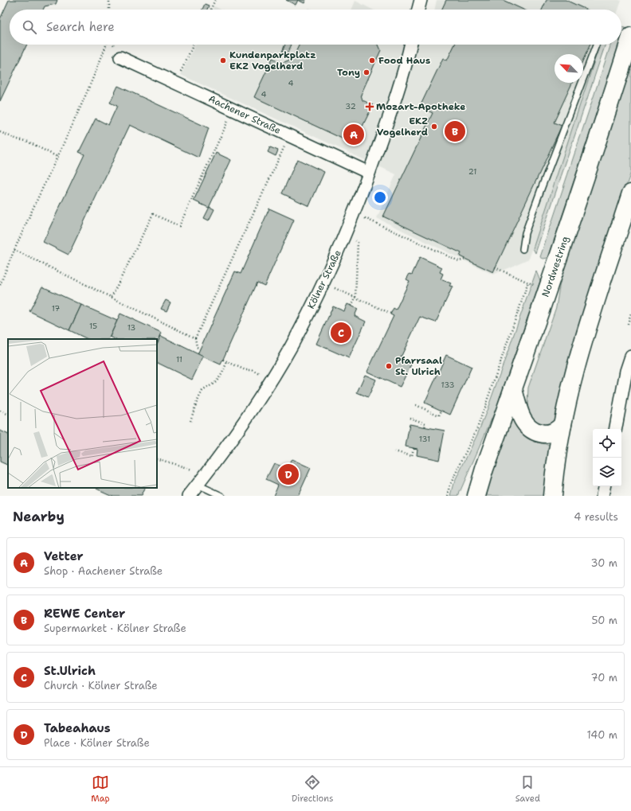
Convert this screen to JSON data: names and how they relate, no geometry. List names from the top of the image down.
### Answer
{
  "streets": {
    "main road": ["Nordwestring"],
    "street": ["Aachener Straße", "Kölner Straße"]
  },
  "crossings": [
    ["Aachener Straße", "Kölner Straße"]
  ],
  "places": {
    "other": [
      "Kundenparkplatz EKZ Vogelherd",
      "Food Haus",
      "Tony",
      "EKZ Vogelherd",
      "Pfarrsaal St. Ulrich"
    ],
    "health": ["Mozart-Apotheke"]
  },
  "house_numbers": [
    "4",
    "4",
    "32",
    "21",
    "17",
    "15",
    "13",
    "11",
    "133",
    "131"
  ],
  "north": "top left",
  "page": {
    "search": "Search here",
    "pins": [
      "B",
      "A",
      "C",
      "D"
    ],
    "heading": ["Nearby", "4 results"],
    "list": [
      {
        "mark": "A",
        "name": "Vetter",
        "note": "Shop · Aachener Straße",
        "value": "30 m"
      },
      {
        "mark": "B",
        "name": "REWE Center",
        "note": "Supermarket · Kölner Straße",
        "value": "50 m"
      },
      {
        "mark": "C",
        "name": "St.Ulrich",
        "note": "Church · Kölner Straße",
        "value": "70 m"
      },
      {
        "mark": "D",
        "name": "Tabeahaus",
        "note": "Place · Kölner Straße",
        "value": "140 m"
      }
    ],
    "nav": ["Map", "Directions", "Saved"]
  }
}
